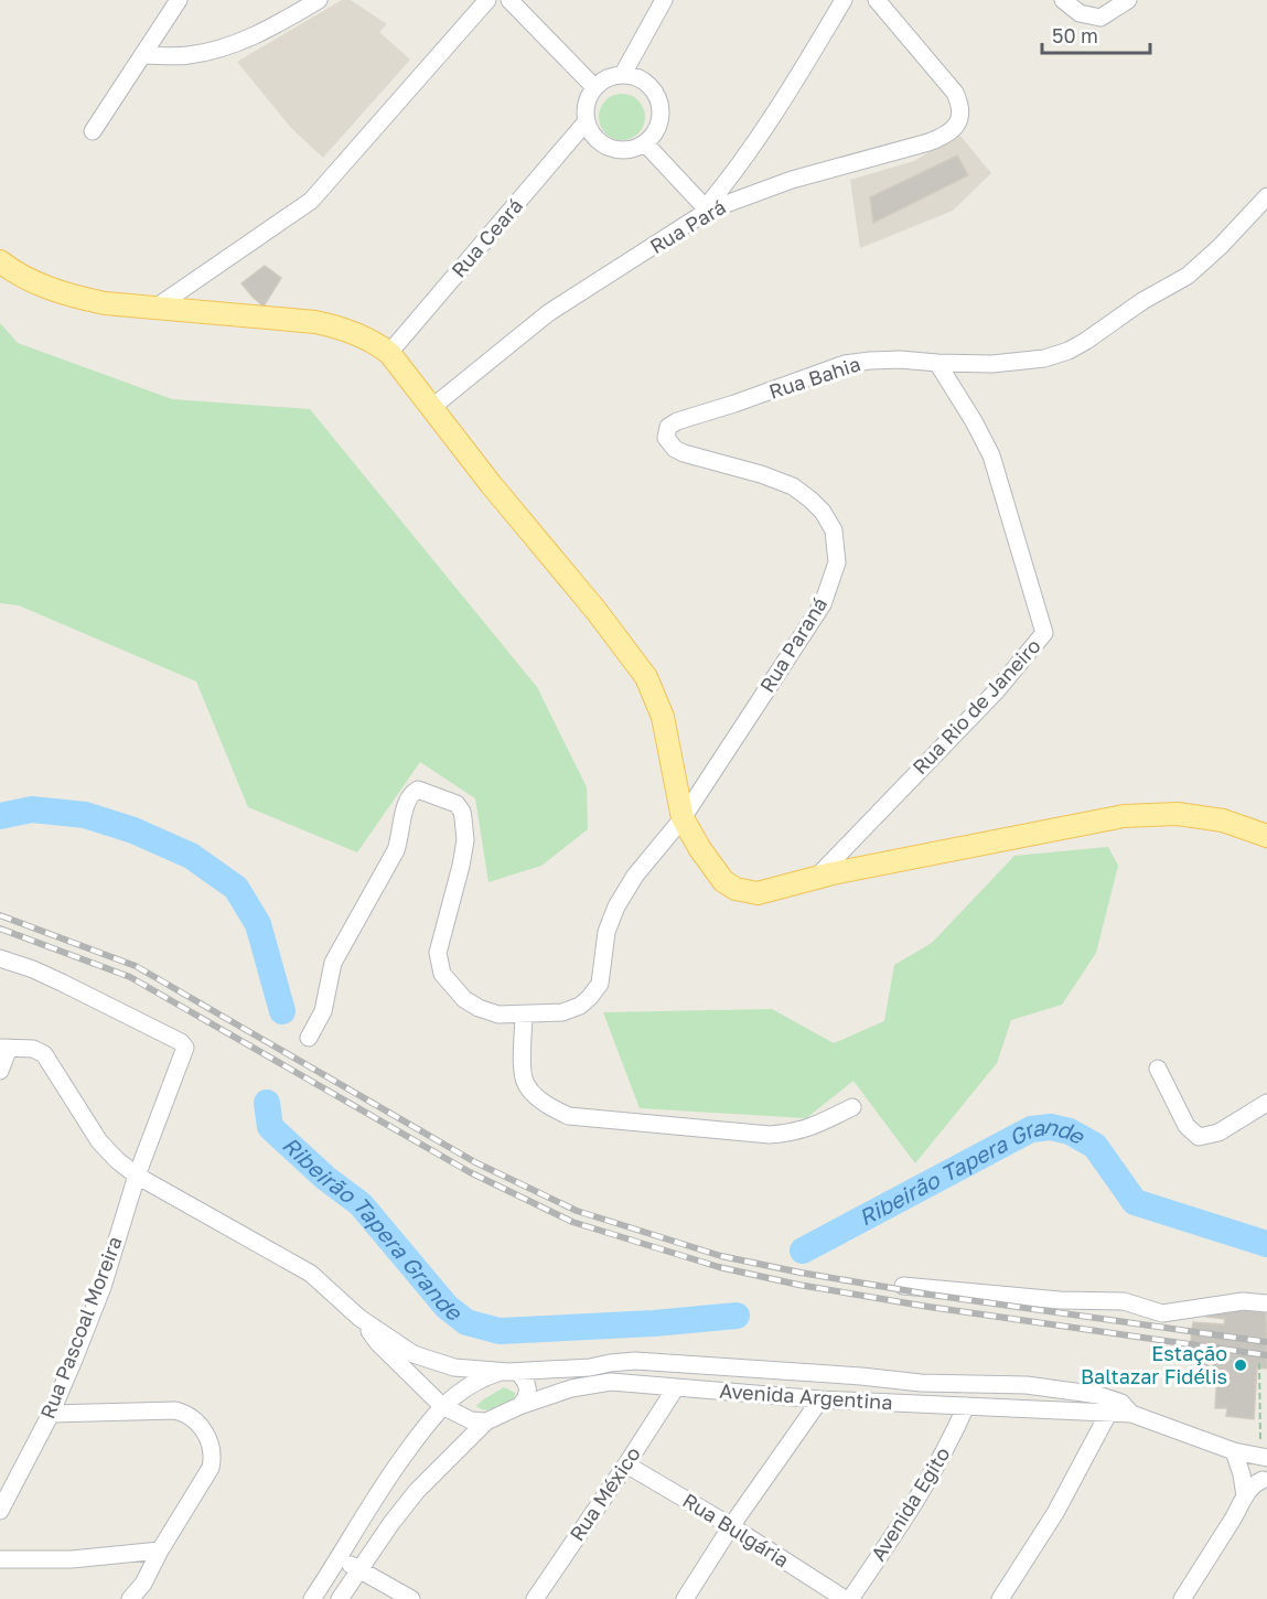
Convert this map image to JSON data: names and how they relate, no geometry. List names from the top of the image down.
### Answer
{
  "streets": {
    "street": [
      "Rua Pará",
      "Rua Ceará",
      "Rua Bahia",
      "Rua Paraná",
      "Rua Rio de Janeiro",
      "Rua Pascoal Moreira",
      "Avenida Argentina",
      "Rua México",
      "Avenida Egito",
      "Rua Bulgária"
    ]
  },
  "crossings": [
    ["Rua Bahia", "Rua Paraná"],
    ["Rua Bahia", "Rua Rio de Janeiro"],
    ["Avenida Argentina", "Rua México"],
    ["Avenida Argentina", "Avenida Egito"],
    ["Rua México", "Rua Bulgária"]
  ],
  "water": ["Ribeirão Tapera Grande"],
  "places": ["Estação Baltazar Fidélis"],
  "scale_bar": "50 m"
}
